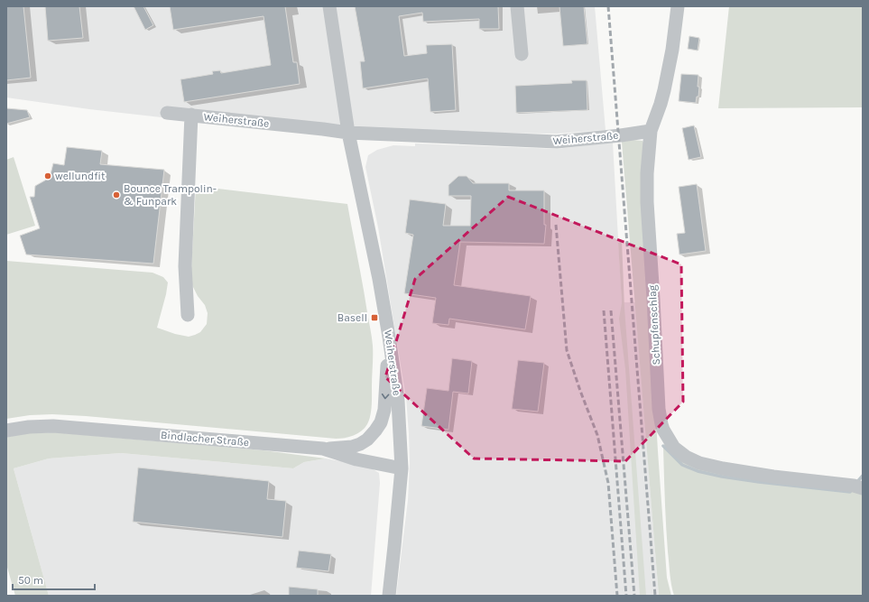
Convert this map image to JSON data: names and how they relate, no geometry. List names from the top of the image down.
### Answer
{
  "streets": {
    "street": ["Weiherstraße", "Schupfenschlag", "Bindlacher Straße"]
  },
  "crossings": [
    ["Weiherstraße", "Schupfenschlag"],
    ["Weiherstraße", "Bindlacher Straße"]
  ],
  "places": {
    "other": ["wellundfit", "Bounce Trampolin- & Funpark"],
    "transit": ["Basell"]
  },
  "scale_bar": "50 m"
}
